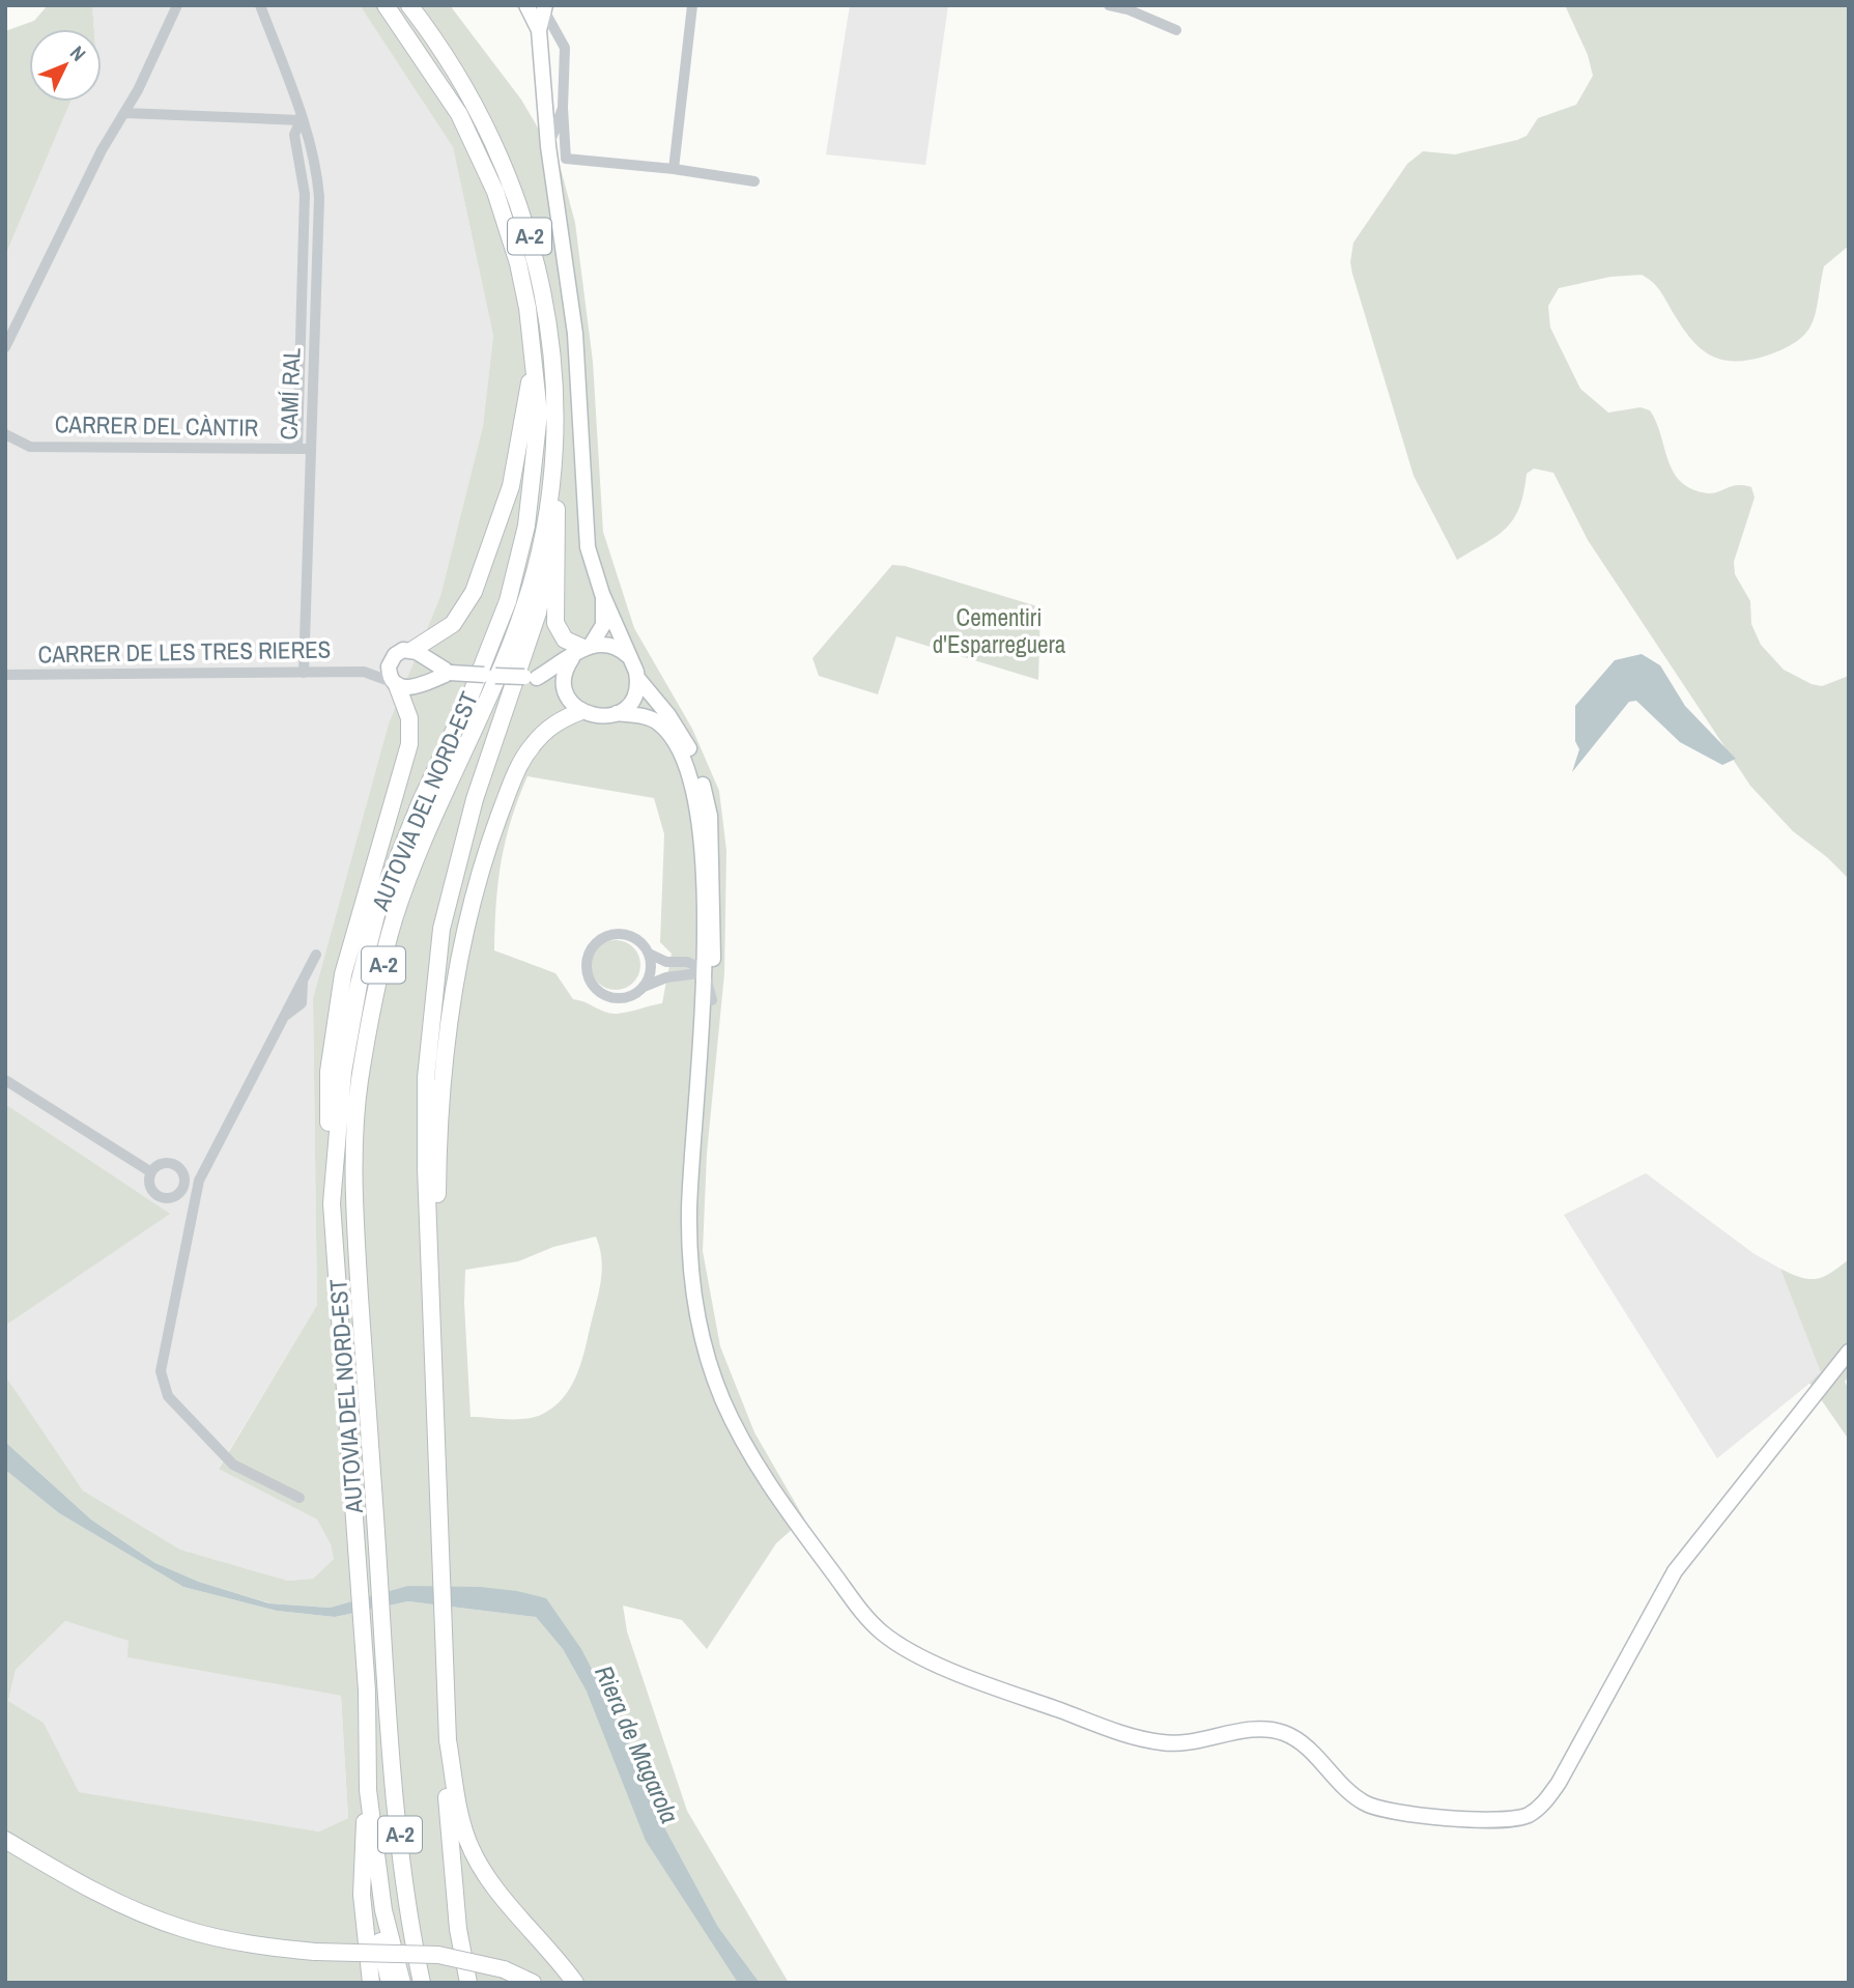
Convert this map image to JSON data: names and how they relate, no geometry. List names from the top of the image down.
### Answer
{
  "streets": {
    "highway": ["A-2", "AUTOVIA DEL NORD-EST"],
    "street": ["CAMÍ RAL", "CARRER DEL CÀNTIR", "CARRER DE LES TRES RIERES"]
  },
  "crossings": [
    ["CAMÍ RAL", "CARRER DEL CÀNTIR"],
    ["CAMÍ RAL", "CARRER DE LES TRES RIERES"]
  ],
  "water": ["Riera de Magarola"],
  "parks": ["Cementiri d'Esparreguera"],
  "north": "top right"
}
